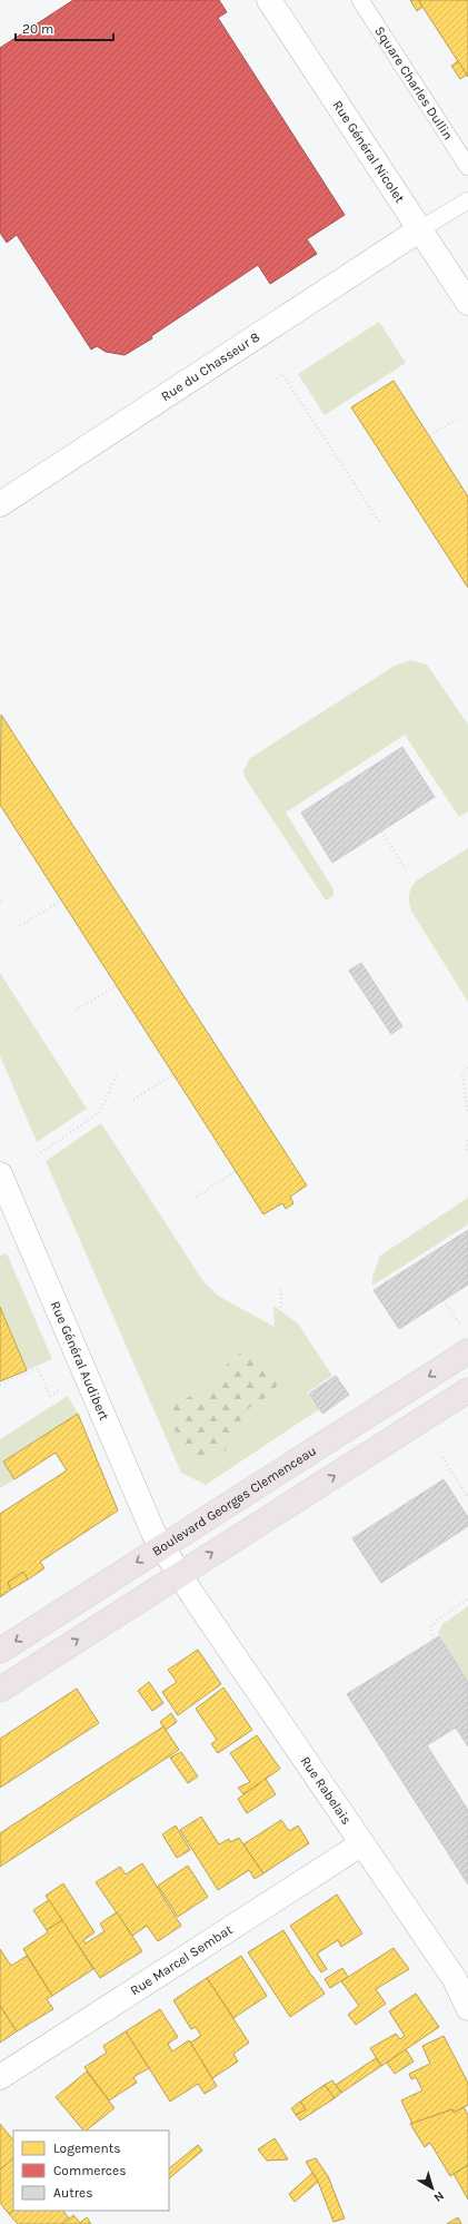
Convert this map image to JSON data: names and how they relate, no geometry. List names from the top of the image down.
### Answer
{
  "streets": {
    "main road": ["Boulevard Georges Clemenceau"],
    "street": [
      "Rue Général Nicolet",
      "Rue du Chasseur 8",
      "Rue Général Audibert",
      "Rue Rabelais",
      "Rue Marcel Sembat"
    ],
    "lane": ["Square Charles Dullin"]
  },
  "crossings": [
    ["Rue Général Nicolet", "Rue du Chasseur 8"],
    ["Rue Général Audibert", "Boulevard Georges Clemenceau"],
    ["Rue Général Audibert", "Rue Rabelais"],
    ["Rue Rabelais", "Rue Marcel Sembat"]
  ],
  "legend": ["Logements", "Commerces", "Autres"],
  "scale_bar": "20 m",
  "north": "bottom right"
}
